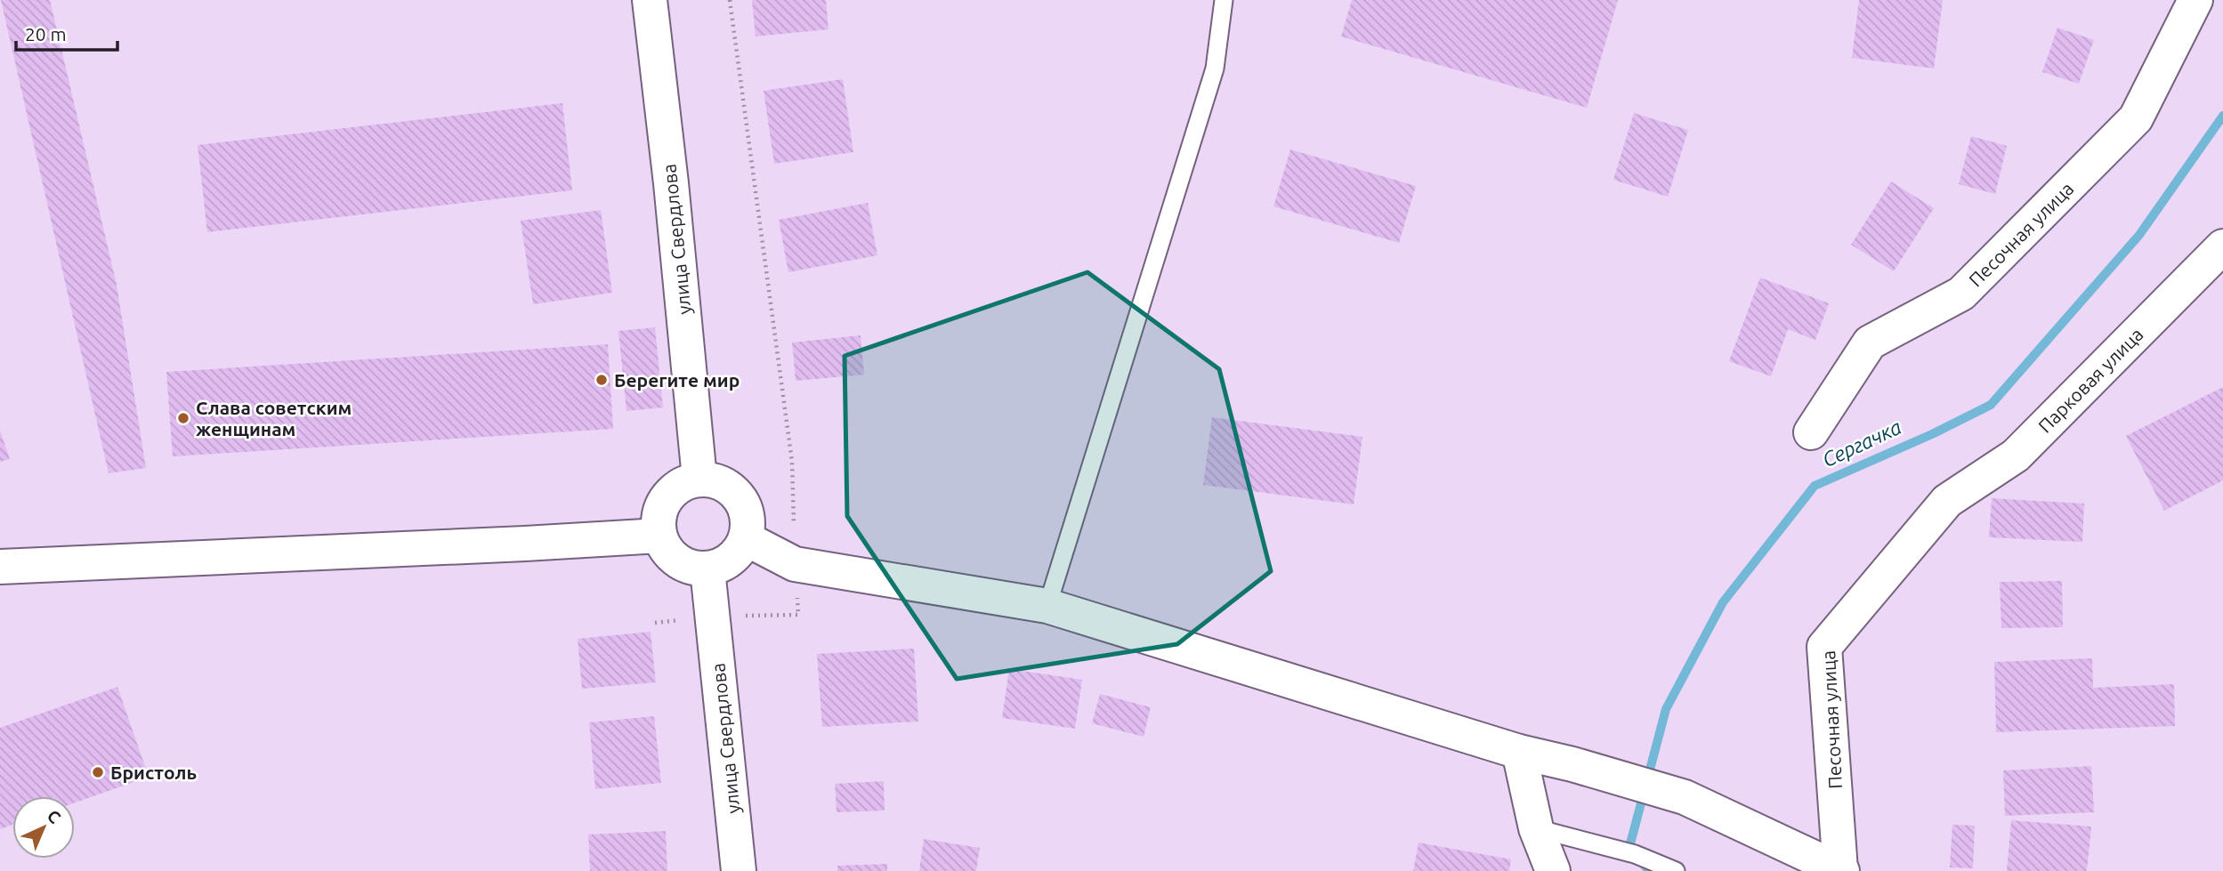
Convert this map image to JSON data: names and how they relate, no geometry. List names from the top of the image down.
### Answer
{
  "streets": {
    "street": ["Песочная улица", "улица Свердлова", "Парковая улица"]
  },
  "crossings": [
    ["Песочная улица", "Парковая улица"]
  ],
  "water": ["Сергачка"],
  "places": ["Берегите мир", "Слава советским женщинам", "Бристоль"],
  "scale_bar": "20 m",
  "north": "top right"
}
